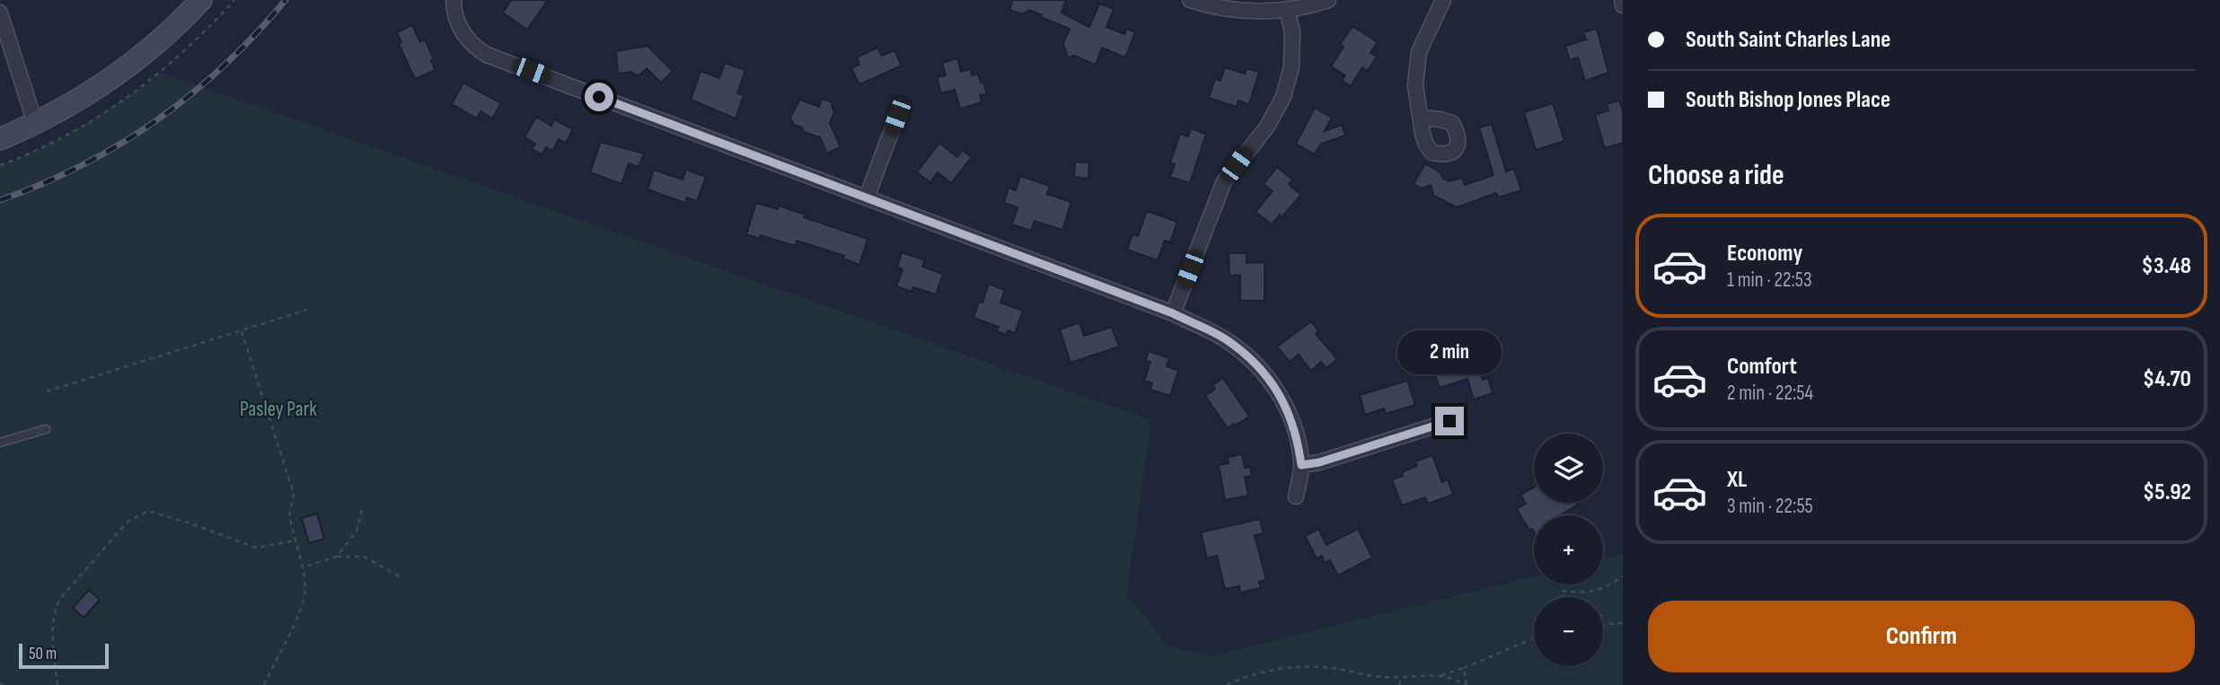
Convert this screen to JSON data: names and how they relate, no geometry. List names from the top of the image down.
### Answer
{
  "parks": ["Pasley Park"],
  "scale_bar": "50 m",
  "page": {
    "banner": ["South Saint Charles Lane", "South Bishop Jones Place"],
    "heading": "Choose a ride",
    "list": [
      {
        "name": "Economy",
        "note": "1 min · 22:53",
        "value": "$3.48"
      },
      {
        "name": "Comfort",
        "note": "2 min · 22:54",
        "value": "$4.70"
      },
      {
        "name": "XL",
        "note": "3 min · 22:55",
        "value": "$5.92"
      }
    ],
    "bubble": "2 min",
    "map_buttons": ["+", "−"],
    "buttons": "Confirm",
    "scale": "50 m"
  }
}
